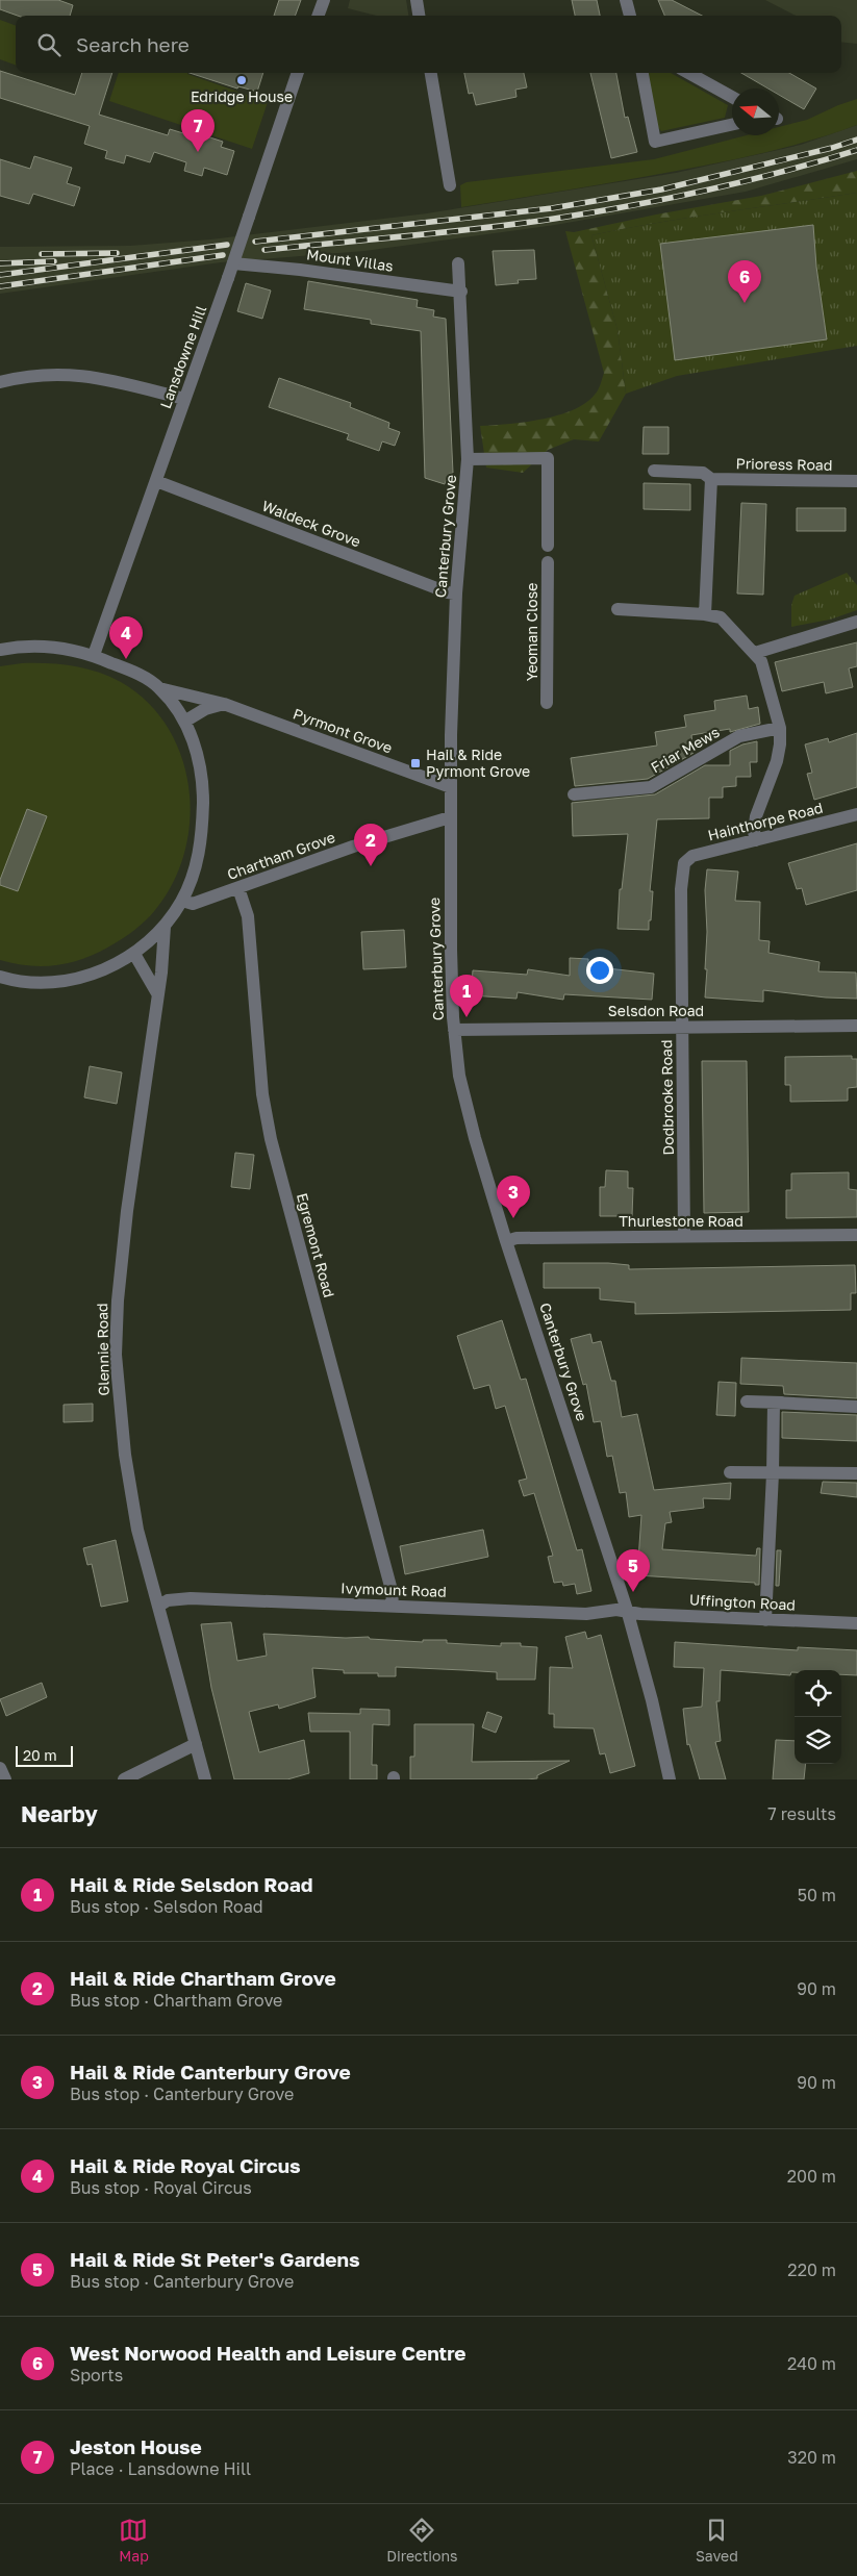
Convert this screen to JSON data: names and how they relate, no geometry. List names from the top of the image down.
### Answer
{
  "streets": {
    "street": [
      "Mount Villas",
      "Lansdowne Hill",
      "Prioress Road",
      "Waldeck Grove",
      "Canterbury Grove",
      "Yeoman Close",
      "Pyrmont Grove",
      "Friar Mews",
      "Hainthorpe Road",
      "Chartham Grove",
      "Selsdon Road",
      "Dodbrooke Road",
      "Thurlestone Road",
      "Egremont Road",
      "Glennie Road",
      "Ivymount Road",
      "Uffington Road"
    ]
  },
  "crossings": [
    ["Mount Villas", "Lansdowne Hill"],
    ["Mount Villas", "Canterbury Grove"],
    ["Lansdowne Hill", "Waldeck Grove"],
    ["Waldeck Grove", "Canterbury Grove"],
    ["Canterbury Grove", "Pyrmont Grove"],
    ["Canterbury Grove", "Chartham Grove"],
    ["Canterbury Grove", "Selsdon Road"],
    ["Canterbury Grove", "Thurlestone Road"],
    ["Canterbury Grove", "Ivymount Road"],
    ["Canterbury Grove", "Uffington Road"],
    ["Hainthorpe Road", "Dodbrooke Road"],
    ["Chartham Grove", "Egremont Road"],
    ["Selsdon Road", "Dodbrooke Road"],
    ["Dodbrooke Road", "Thurlestone Road"],
    ["Egremont Road", "Ivymount Road"],
    ["Glennie Road", "Ivymount Road"],
    ["Ivymount Road", "Uffington Road"]
  ],
  "places": {
    "other": ["Edridge House"],
    "transit": ["Hail & Ride Pyrmont Grove"]
  },
  "scale_bar": "20 m",
  "north": "left",
  "page": {
    "search": "Search here",
    "pins": [
      "7",
      "6",
      "4",
      "2",
      "1",
      "3",
      "5"
    ],
    "scale": "20 m",
    "heading": ["Nearby", "7 results"],
    "list": [
      {
        "mark": "1",
        "name": "Hail & Ride Selsdon Road",
        "note": "Bus stop · Selsdon Road",
        "value": "50 m"
      },
      {
        "mark": "2",
        "name": "Hail & Ride Chartham Grove",
        "note": "Bus stop · Chartham Grove",
        "value": "90 m"
      },
      {
        "mark": "3",
        "name": "Hail & Ride Canterbury Grove",
        "note": "Bus stop · Canterbury Grove",
        "value": "90 m"
      },
      {
        "mark": "4",
        "name": "Hail & Ride Royal Circus",
        "note": "Bus stop · Royal Circus",
        "value": "200 m"
      },
      {
        "mark": "5",
        "name": "Hail & Ride St Peter's Gardens",
        "note": "Bus stop · Canterbury Grove",
        "value": "220 m"
      },
      {
        "mark": "6",
        "name": "West Norwood Health and Leisure Centre",
        "note": "Sports",
        "value": "240 m"
      },
      {
        "mark": "7",
        "name": "Jeston House",
        "note": "Place · Lansdowne Hill",
        "value": "320 m"
      }
    ],
    "nav": ["Map", "Directions", "Saved"]
  }
}
